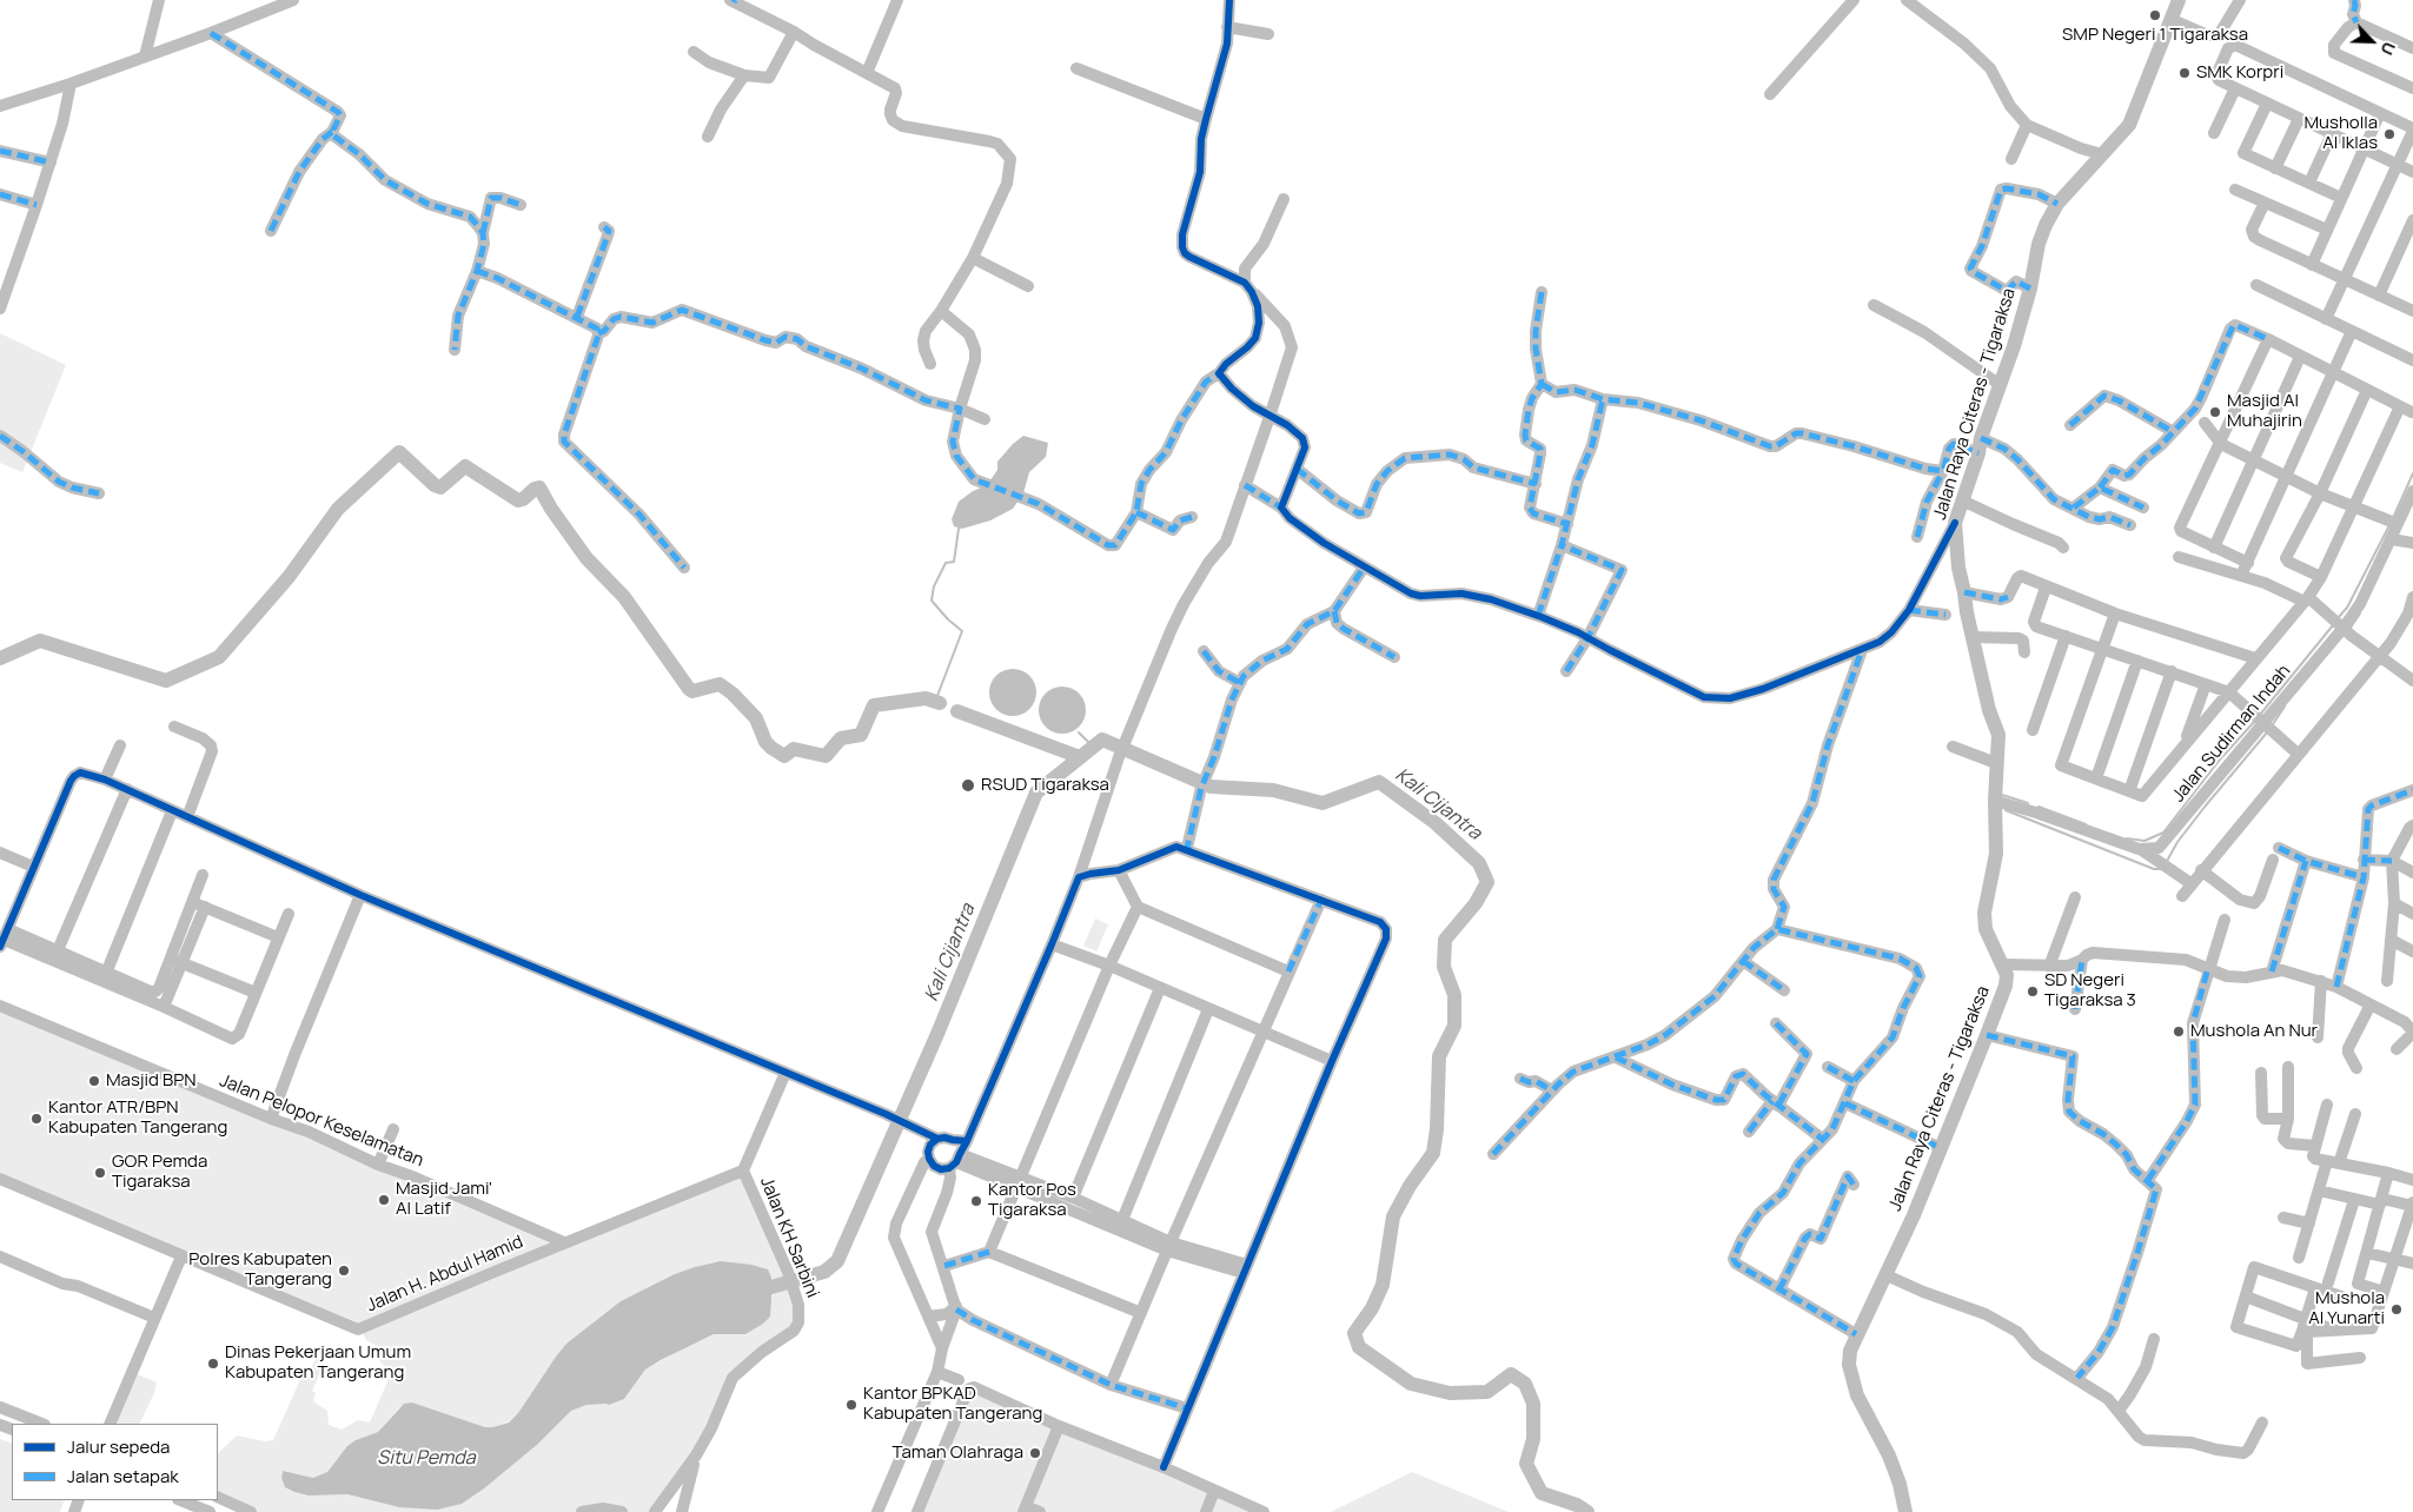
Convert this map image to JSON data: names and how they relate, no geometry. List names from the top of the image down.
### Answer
{
  "streets": {
    "main road": ["Jalan Raya Citeras - Tigaraksa"],
    "street": [
      "Jalan Sudirman Indah",
      "Jalan Pelopor Keselamatan",
      "Jalan KH Sarbini",
      "Jalan H. Abdul Hamid"
    ]
  },
  "crossings": [
    ["Jalan Pelopor Keselamatan", "Jalan H. Abdul Hamid"],
    ["Jalan KH Sarbini", "Jalan H. Abdul Hamid"]
  ],
  "water": ["Kali Cijantra", "Situ Pemda"],
  "places": [
    "SMP Negeri 1 Tigaraksa",
    "SMK Korpri",
    "Musholla Al Iklas",
    "Masjid Al Muhajirin",
    "RSUD Tigaraksa",
    "SD Negeri Tigaraksa 3",
    "Mushola An Nur",
    "Masjid BPN",
    "Kantor ATR/BPN Kabupaten Tangerang",
    "GOR Pemda Tigaraksa",
    "Masjid Jami' Al Latif",
    "Kantor Pos Tigaraksa",
    "Polres Kabupaten Tangerang",
    "Mushola Al Yunarti",
    "Dinas Pekerjaan Umum Kabupaten Tangerang",
    "Kantor BPKAD Kabupaten Tangerang",
    "Taman Olahraga"
  ],
  "legend": ["Jalur sepeda", "Jalan setapak"],
  "north": "bottom right"
}
